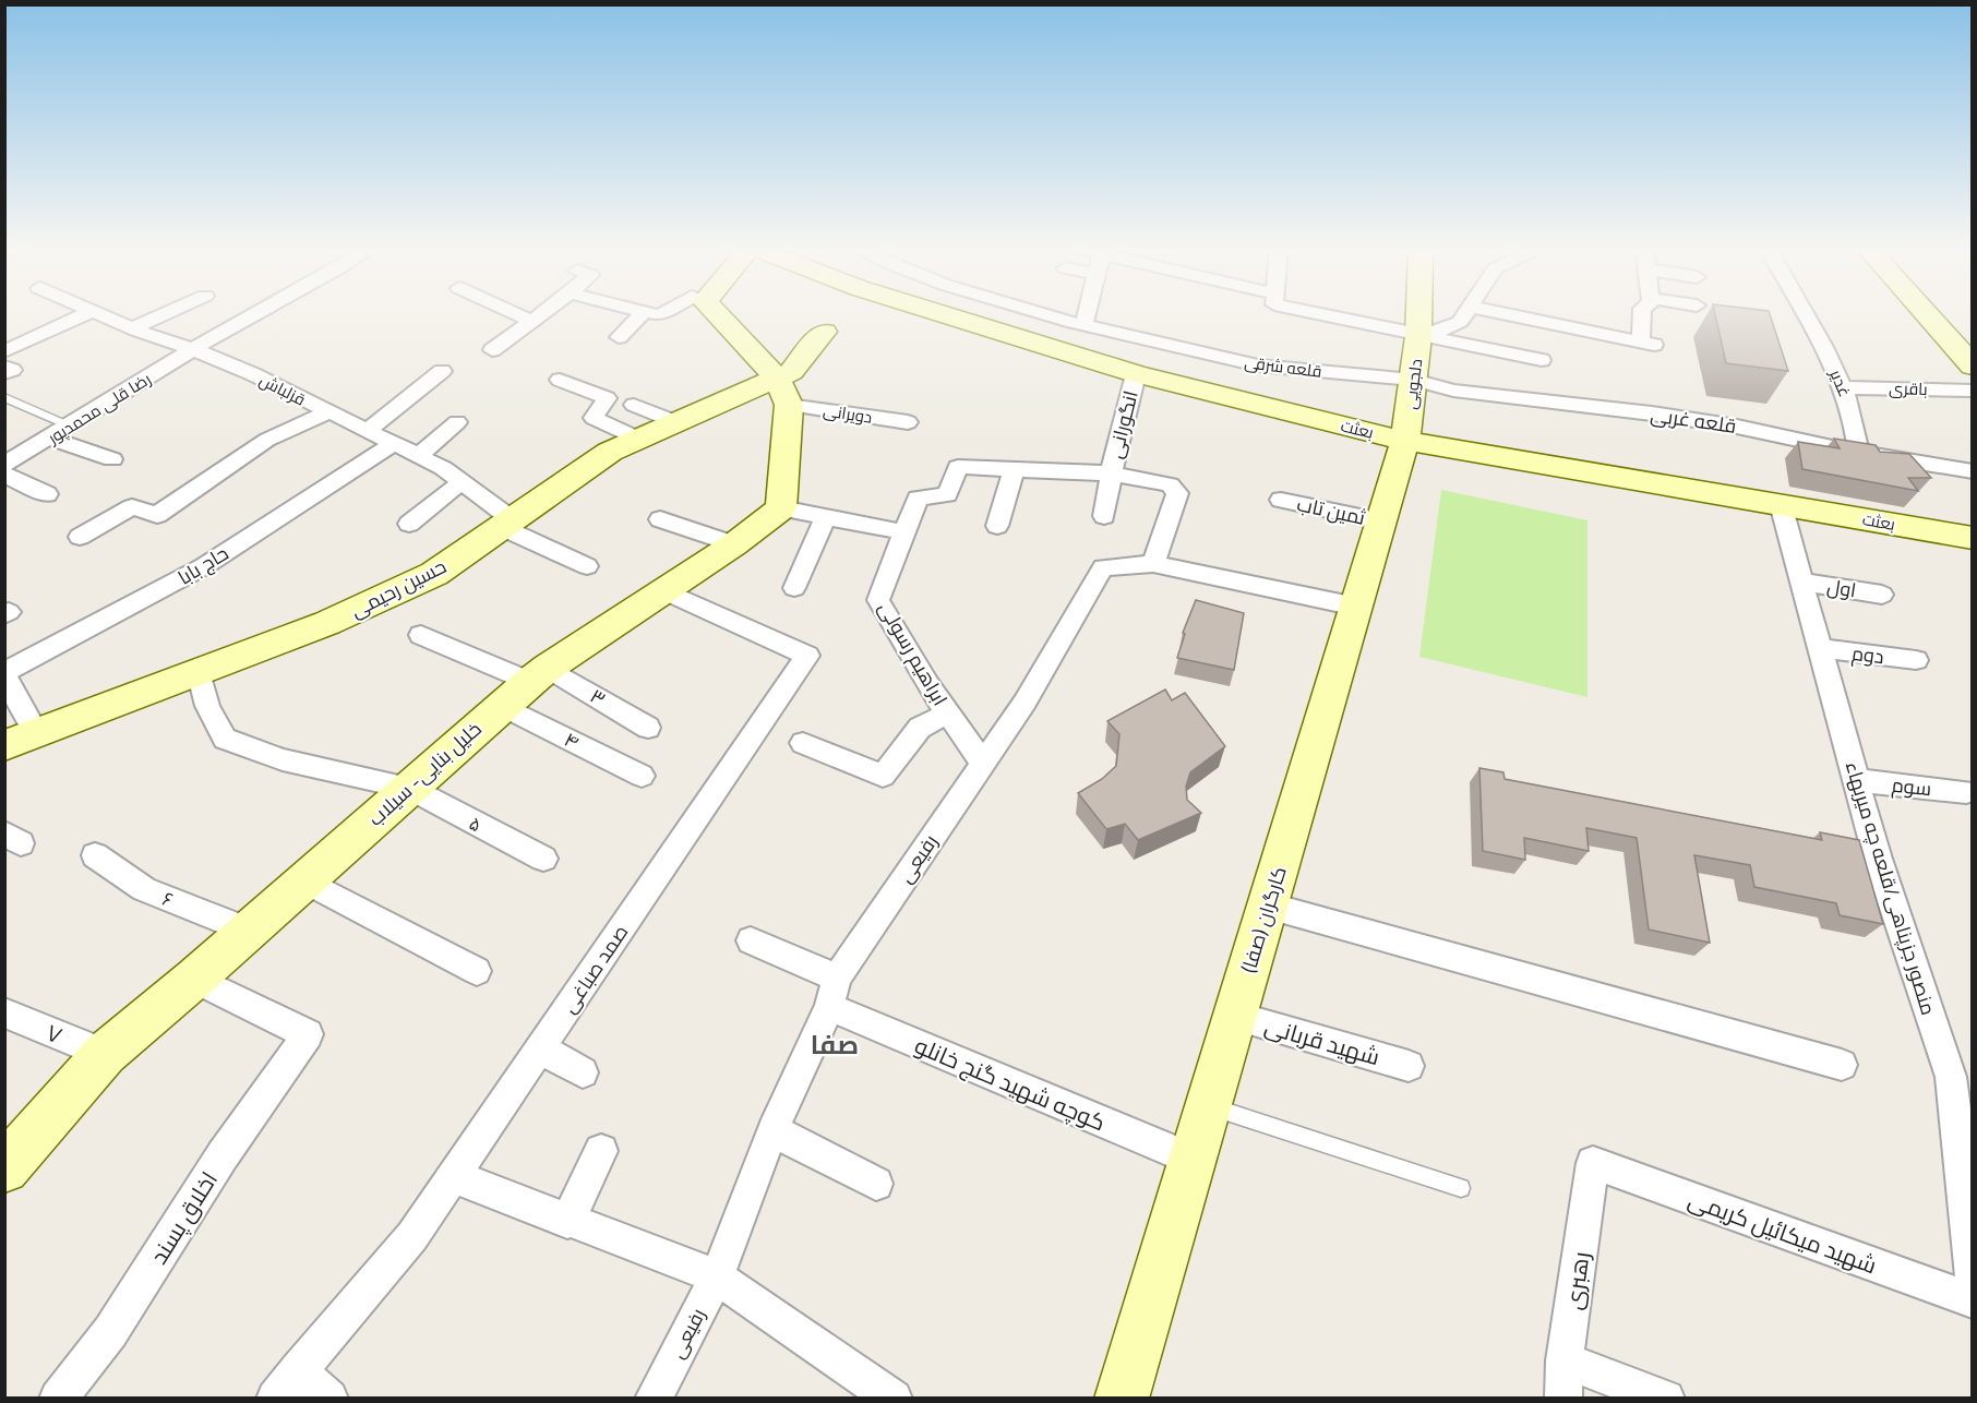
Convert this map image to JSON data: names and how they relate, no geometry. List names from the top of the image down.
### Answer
{
  "streets": {
    "main road": [
      "دلجویی",
      "بعثت",
      "حسین رحیمی",
      "خلیل بنایی- سیلاب",
      "کارگران (صفا)"
    ],
    "street": [
      "قلعه شرقی",
      "غدیر",
      "باقری",
      "قزلباش",
      "رضا قلی محمدپور",
      "دویرانی",
      "قلعه غربی",
      "انگورانی",
      "ثمین تاب",
      "حاج بابا",
      "اول",
      "ابراهیم رسولی",
      "دوم",
      "۳",
      "۴",
      "سوم",
      "۵",
      "رفیعی",
      "منصور جزپناهی/قلعه چه میربهاء",
      "۶",
      "صمد صباغی",
      "۷",
      "شهید قربانی",
      "کوچه شهید گنج خانلو",
      "اخلاق پسند",
      "شهید میکائیل کریمی",
      "رهبری"
    ]
  },
  "crossings": [
    ["قلعه شرقی", "دلجویی"],
    ["قلعه شرقی", "قلعه غربی"],
    ["غدیر", "باقری"],
    ["غدیر", "قلعه غربی"],
    ["دلجویی", "قلعه غربی"],
    ["دلجویی", "بعثت"],
    ["دلجویی", "کارگران (صفا)"],
    ["قزلباش", "رضا قلی محمدپور"],
    ["قزلباش", "حاج بابا"],
    ["قزلباش", "حسین رحیمی"],
    ["دویرانی", "حسین رحیمی"],
    ["انگورانی", "بعثت"],
    ["انگورانی", "رفیعی"],
    ["بعثت", "منصور جزپناهی/قلعه چه میربهاء"],
    ["بعثت", "کارگران (صفا)"],
    ["ثمین تاب", "کارگران (صفا)"],
    ["حسین رحیمی", "۵"],
    ["اول", "منصور جزپناهی/قلعه چه میربهاء"],
    ["ابراهیم رسولی", "رفیعی"],
    ["دوم", "منصور جزپناهی/قلعه چه میربهاء"],
    ["۳", "خلیل بنایی- سیلاب"],
    ["۴", "خلیل بنایی- سیلاب"],
    ["خلیل بنایی- سیلاب", "۵"],
    ["خلیل بنایی- سیلاب", "۶"],
    ["خلیل بنایی- سیلاب", "صمد صباغی"],
    ["خلیل بنایی- سیلاب", "۷"],
    ["خلیل بنایی- سیلاب", "اخلاق پسند"],
    ["سوم", "منصور جزپناهی/قلعه چه میربهاء"],
    ["رفیعی", "کارگران (صفا)"],
    ["رفیعی", "کوچه شهید گنج خانلو"],
    ["کارگران (صفا)", "شهید قربانی"],
    ["کارگران (صفا)", "کوچه شهید گنج خانلو"],
    ["شهید میکائیل کریمی", "رهبری"]
  ],
  "districts": ["صفا"]
}
